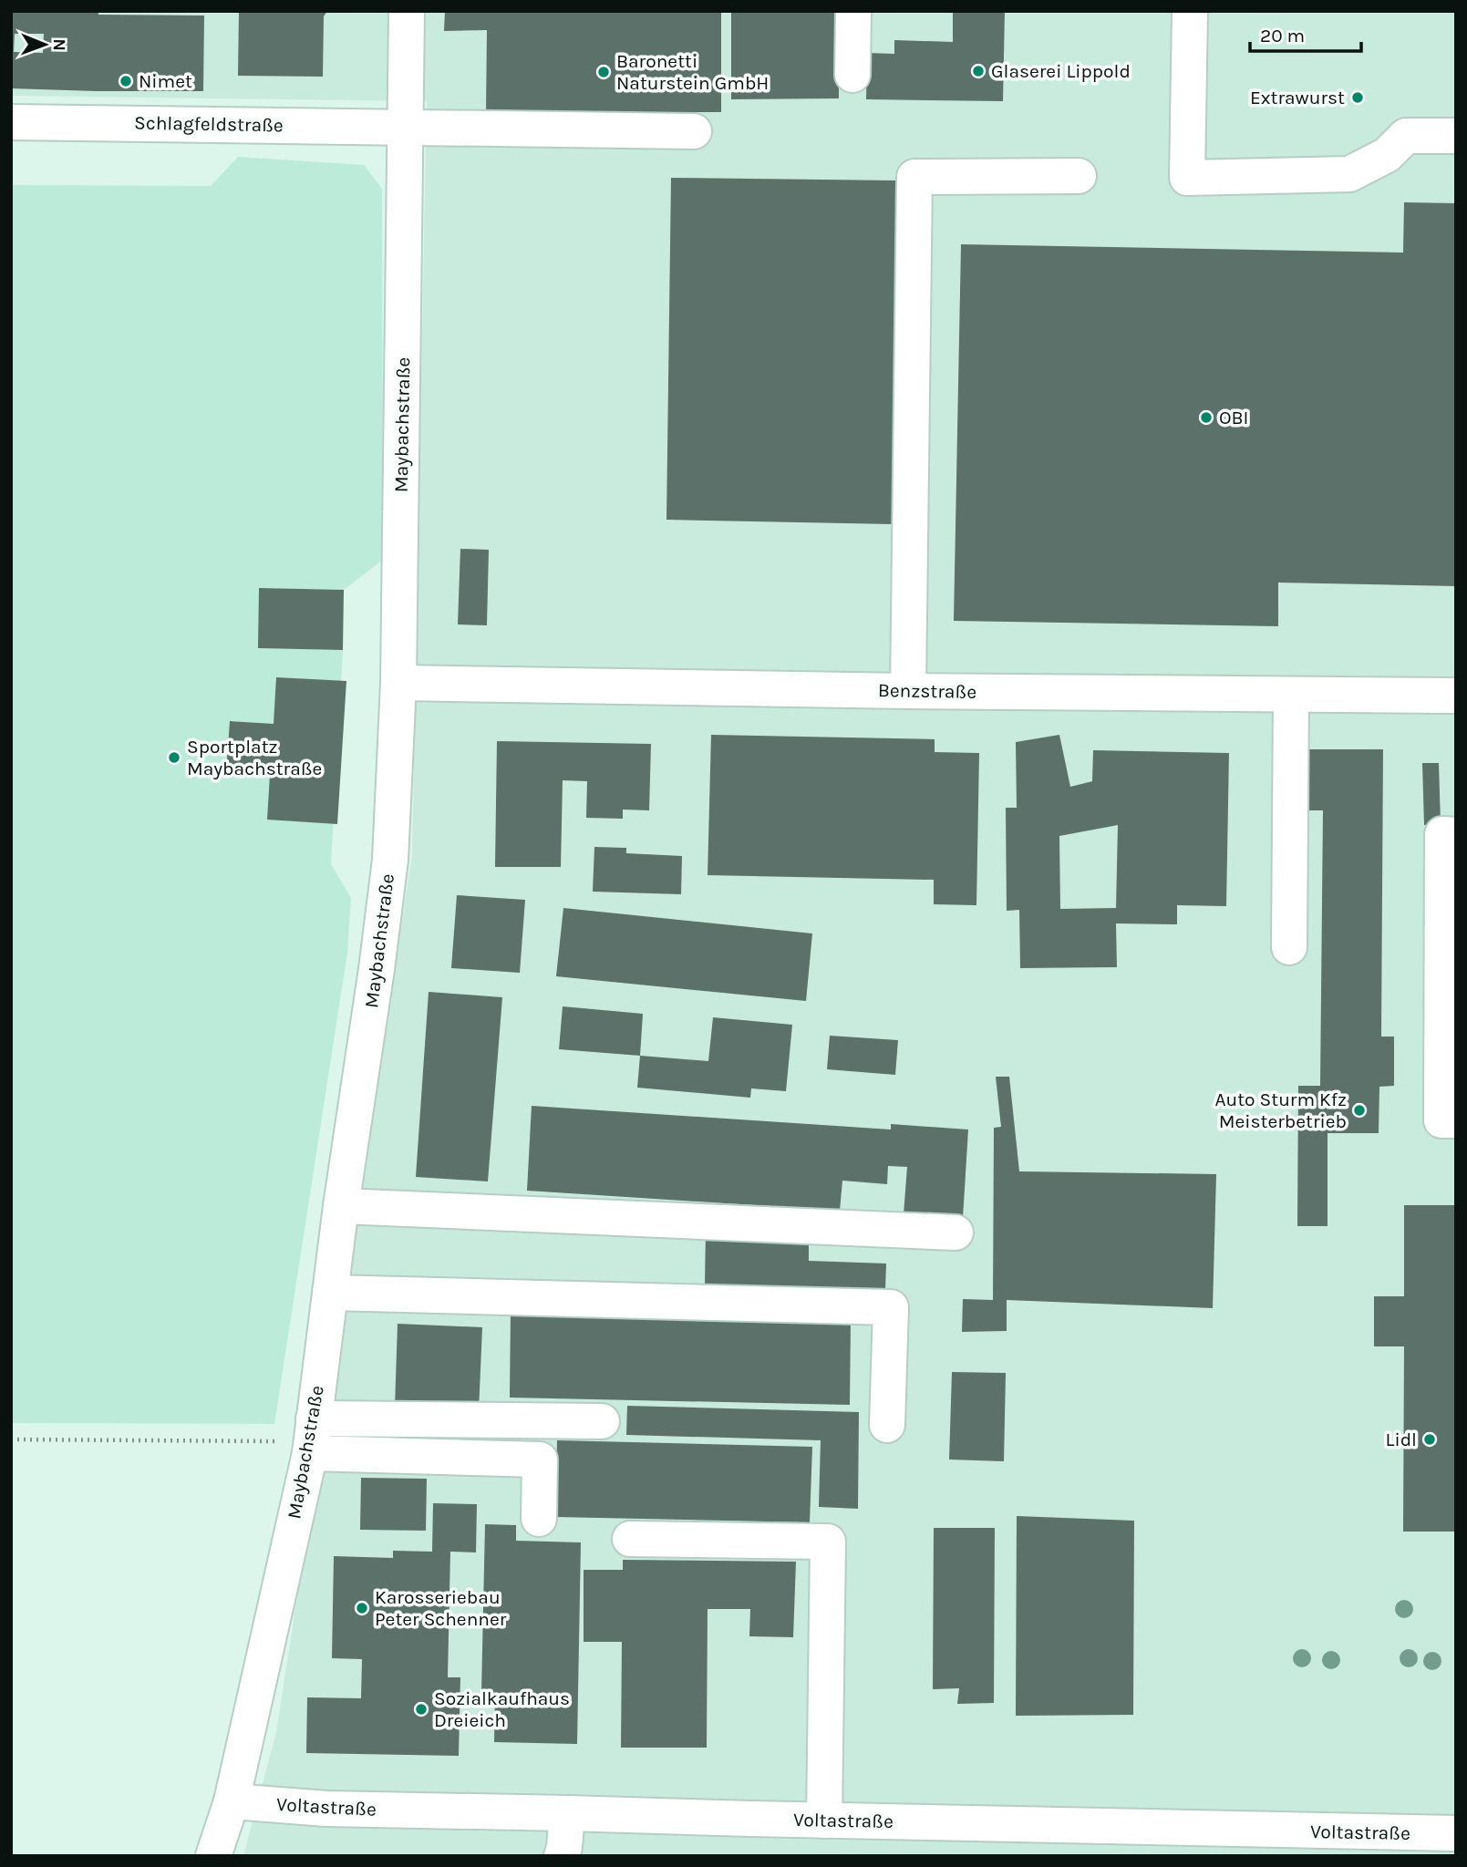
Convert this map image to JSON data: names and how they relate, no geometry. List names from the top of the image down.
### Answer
{
  "streets": {
    "street": [
      "Schlagfeldstraße",
      "Maybachstraße",
      "Benzstraße",
      "Voltastraße"
    ]
  },
  "crossings": [
    ["Schlagfeldstraße", "Maybachstraße"],
    ["Maybachstraße", "Benzstraße"],
    ["Maybachstraße", "Voltastraße"]
  ],
  "places": [
    "Glaserei Lippold",
    "Baronetti Naturstein GmbH",
    "Nimet",
    "Extrawurst",
    "OBI",
    "Sportplatz Maybachstraße",
    "Auto Sturm Kfz Meisterbetrieb",
    "Lidl",
    "Karosseriebau Peter Schenner",
    "Sozialkaufhaus Dreieich"
  ],
  "scale_bar": "20 m",
  "north": "right"
}
